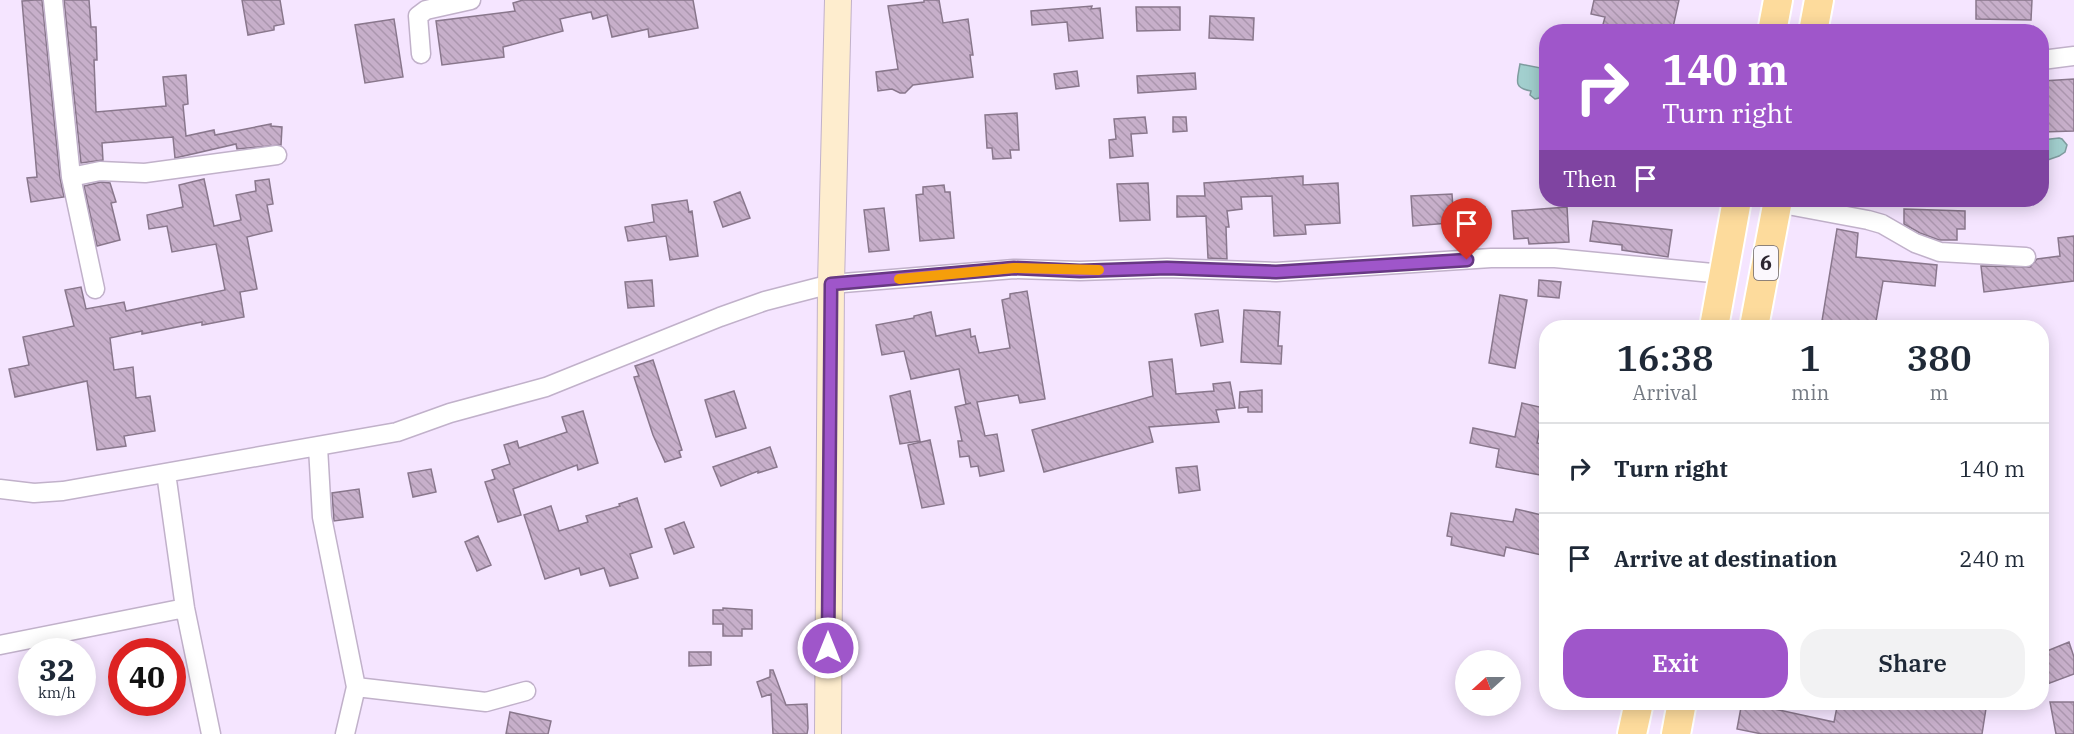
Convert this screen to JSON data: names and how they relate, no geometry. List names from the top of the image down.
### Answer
{
  "streets": {
    "main road": ["6"]
  },
  "north": "left",
  "page": {
    "turn": ["140 m", "Turn right"],
    "then": "Then",
    "eta": [
      "16:38",
      "Arrival",
      "1",
      "min",
      "380",
      "m"
    ],
    "list": [
      {
        "name": "Turn right",
        "value": "140 m"
      },
      {
        "name": "Arrive at destination",
        "value": "240 m"
      }
    ],
    "buttons": ["Exit", "Share"],
    "speed": "32 km/h",
    "limit": "40"
  }
}
